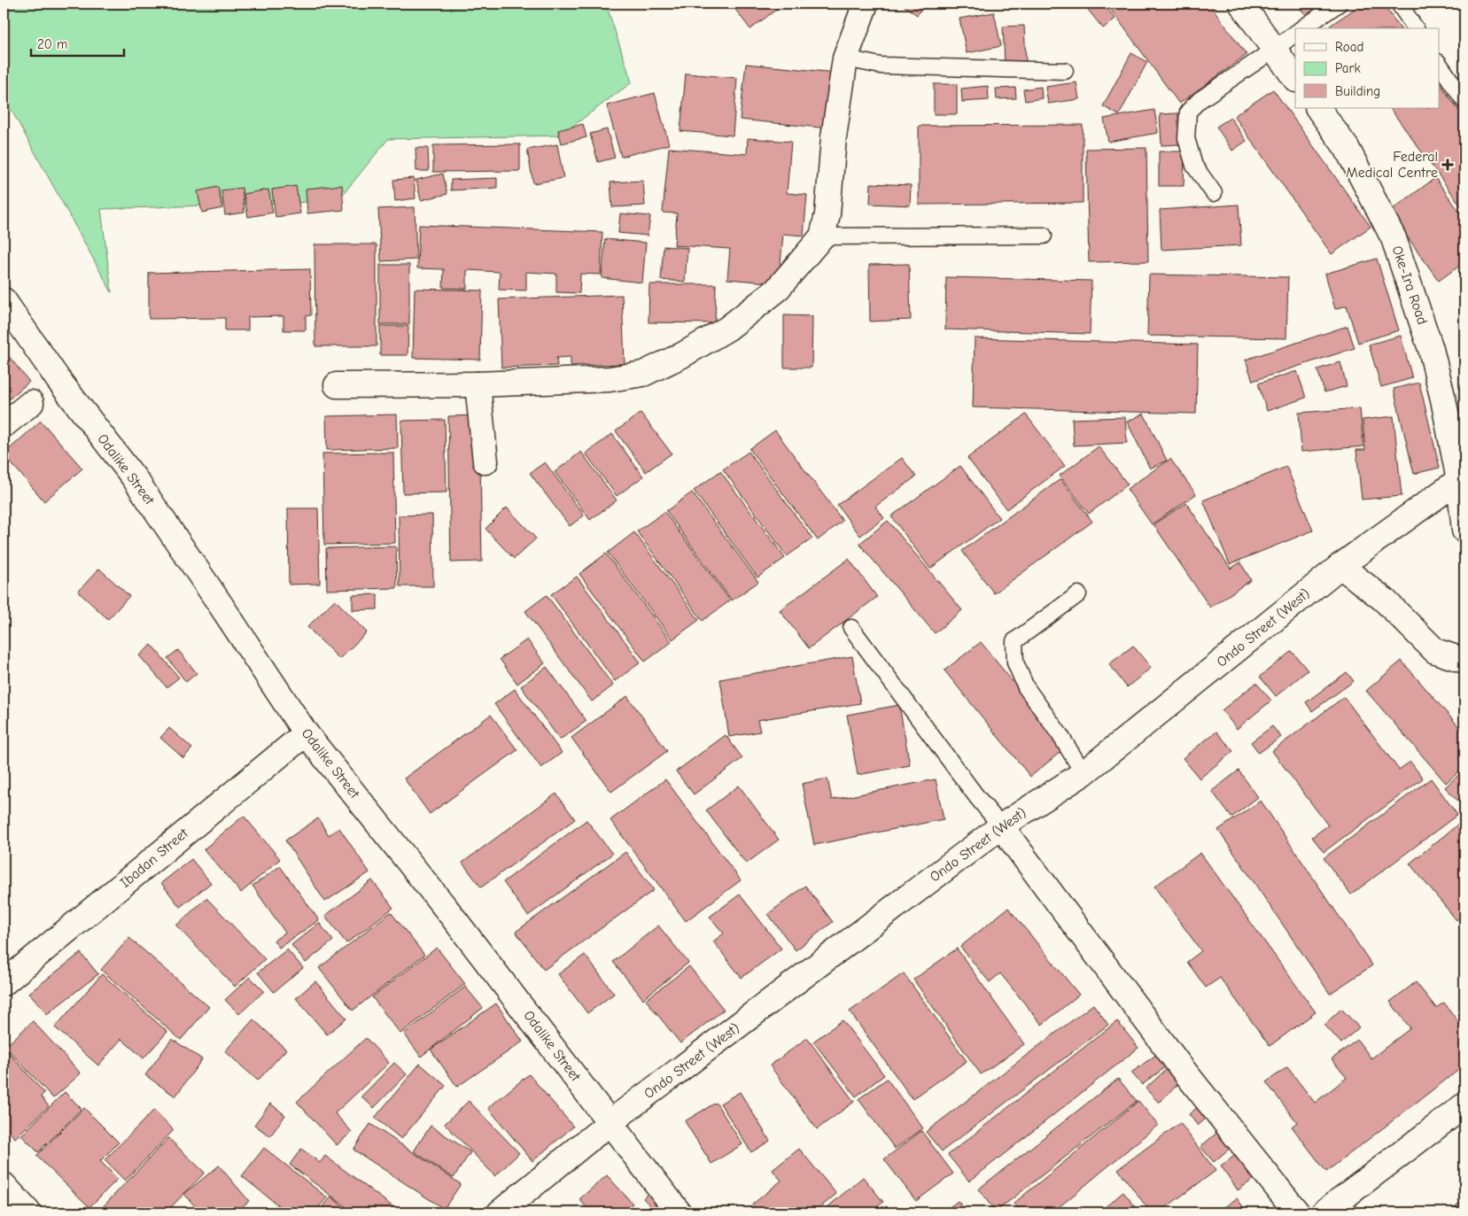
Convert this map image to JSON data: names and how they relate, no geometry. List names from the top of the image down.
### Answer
{
  "streets": {
    "street": [
      "Oke-Ira Road",
      "Odalike Street",
      "Ondo Street (West)",
      "Ibadan Street"
    ]
  },
  "crossings": [
    ["Oke-Ira Road", "Ondo Street (West)"],
    ["Odalike Street", "Ondo Street (West)"],
    ["Odalike Street", "Ibadan Street"]
  ],
  "places": {
    "health": ["Federal Medical Centre"]
  },
  "legend": ["Road", "Park", "Building"],
  "scale_bar": "20 m"
}
